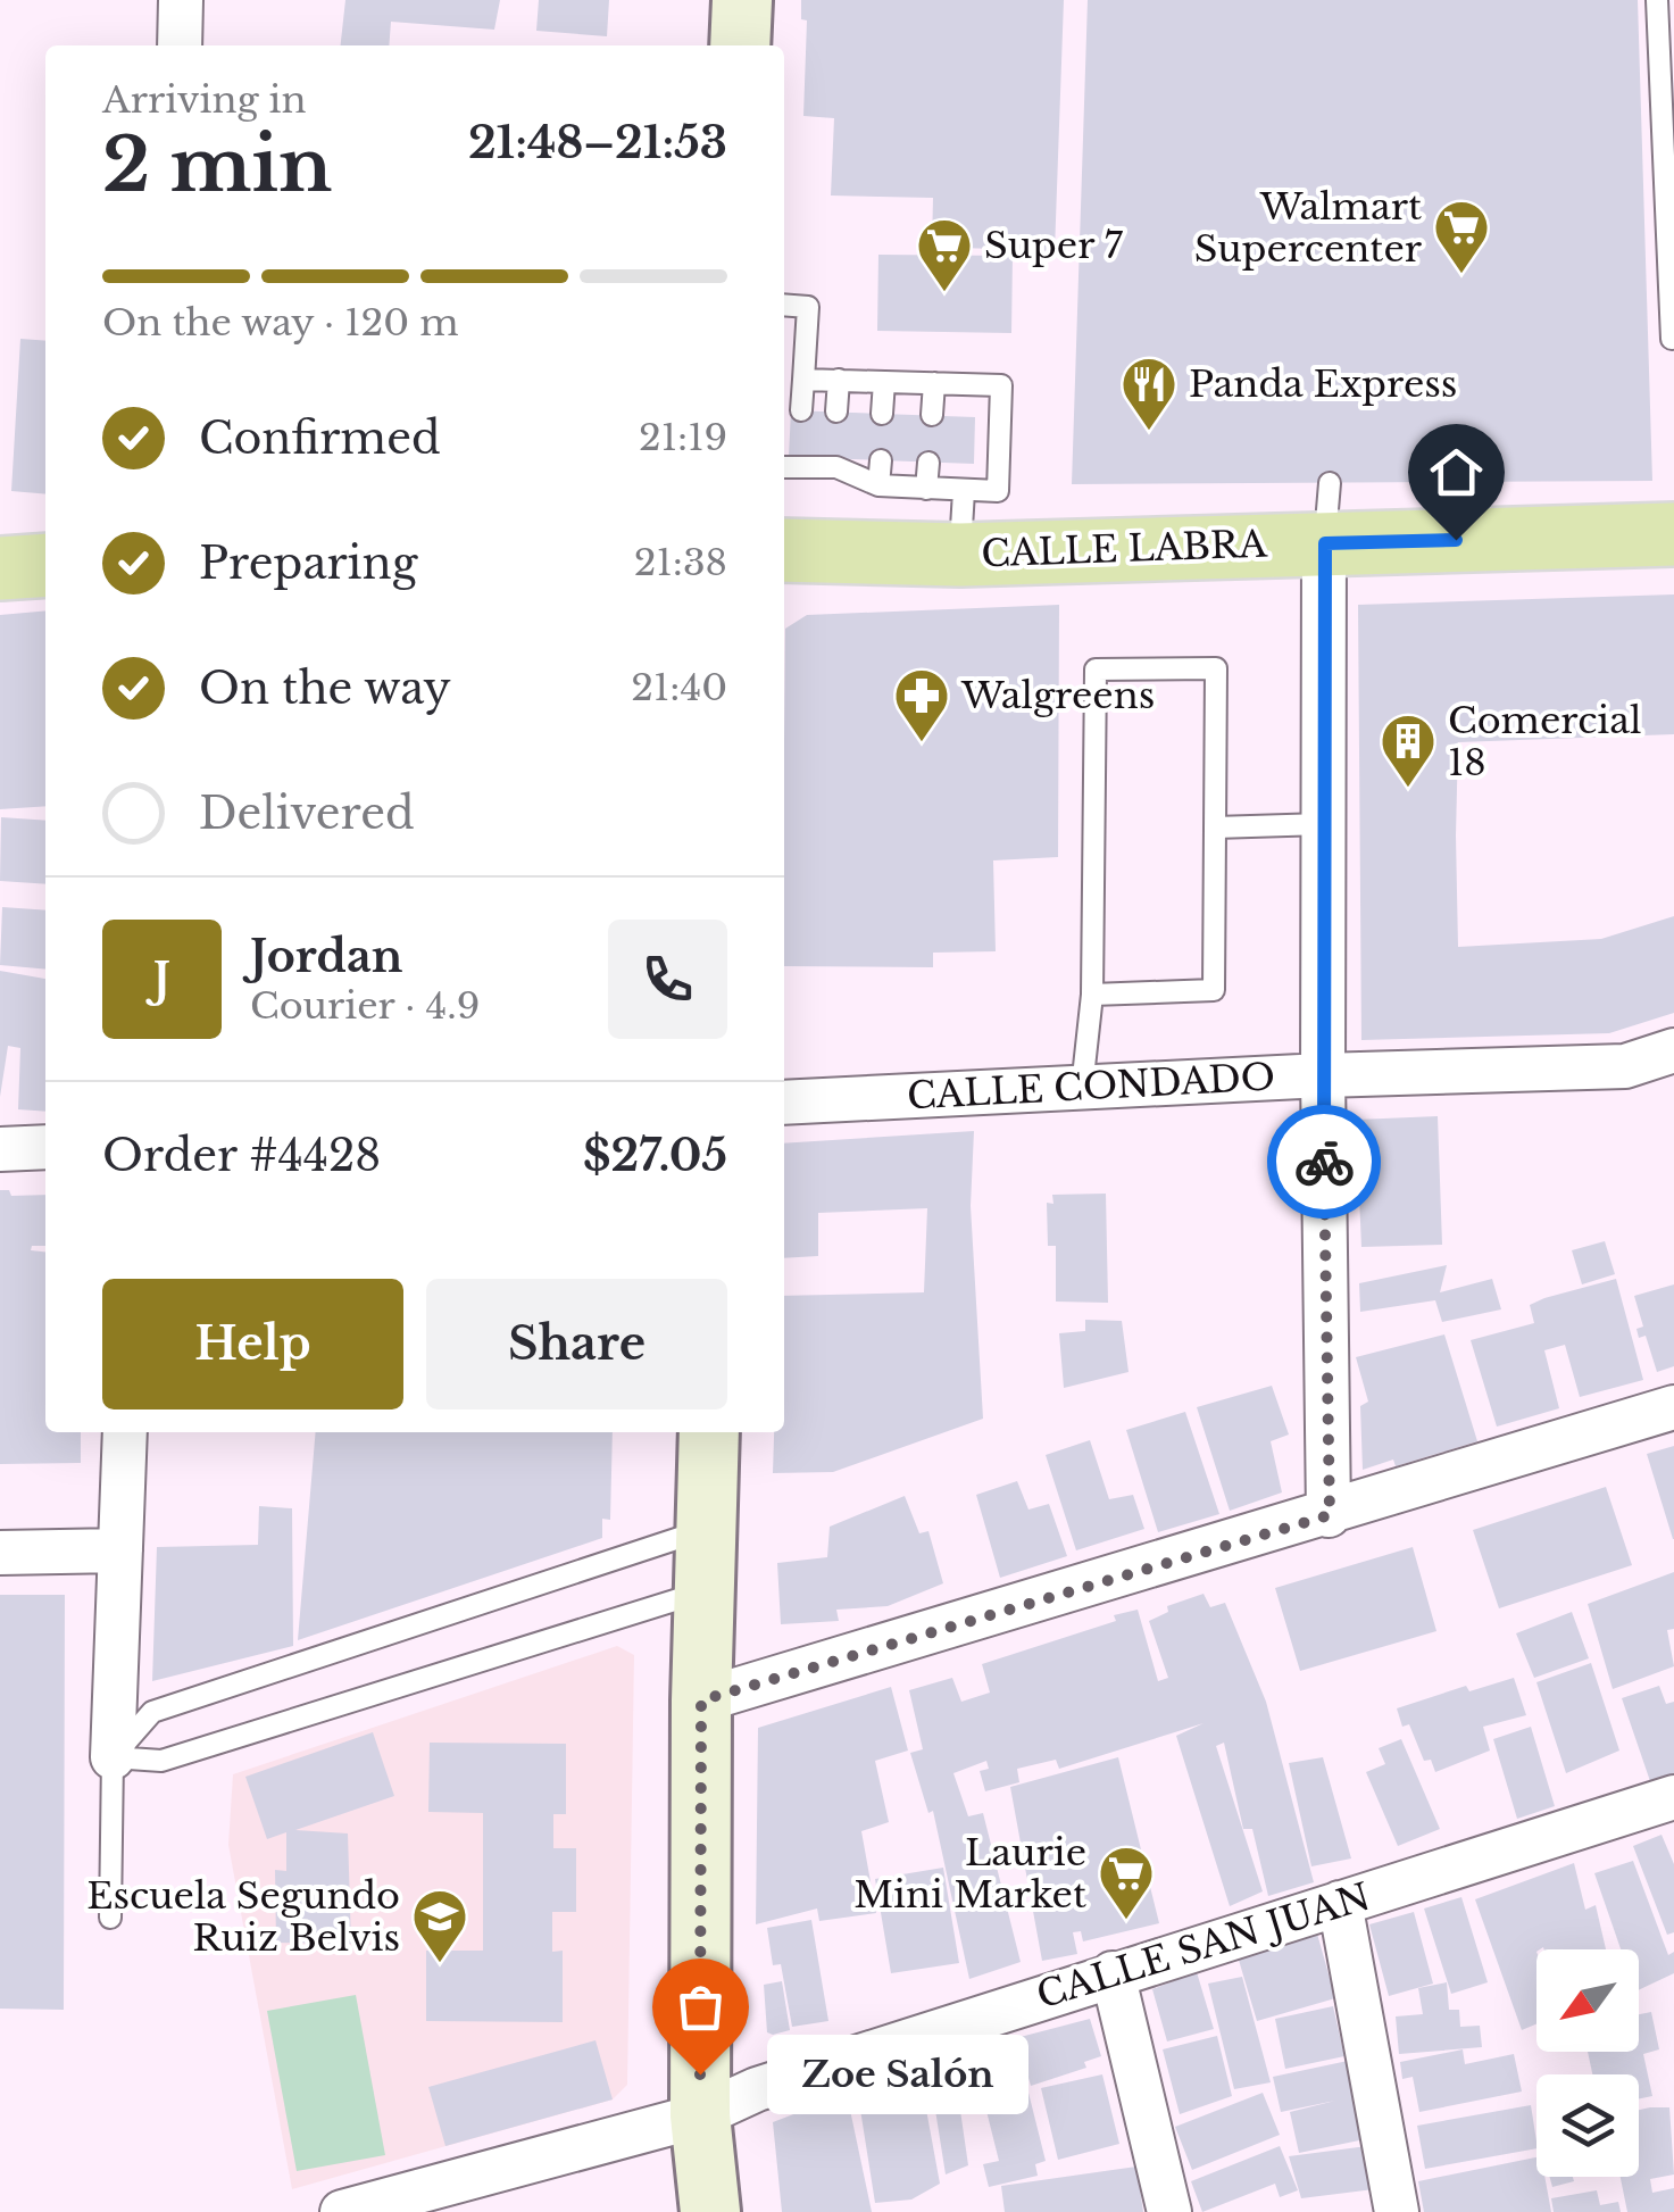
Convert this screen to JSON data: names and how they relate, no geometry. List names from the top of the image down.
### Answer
{
  "streets": {
    "main road": ["CALLE LABRA"],
    "street": ["CALLE CONDADO", "CALLE SAN JUAN"]
  },
  "places": {
    "supermarket": ["Walmart Supercenter", "Super 7", "Laurie Mini Market"],
    "restaurant": ["Panda Express"],
    "pharmacy": ["Walgreens"],
    "building": ["Comercial 18"],
    "school or university": ["Escuela Segundo Ruiz Belvis"],
    "other": ["Zoe Salón"]
  },
  "north": "bottom left",
  "page": {
    "heading": ["2 min", "Arriving in", "21:48–21:53"],
    "panel": [
      "Jordan",
      "Courier · 4.9",
      "Order #4428",
      "$27.05"
    ],
    "bar": "On the way · 120 m",
    "list": [
      ["Confirmed", "21:19"],
      ["Preparing", "21:38"],
      ["On the way", "21:40"],
      "Delivered"
    ],
    "round": "J",
    "buttons": ["Help", "Share"],
    "bubble": "Zoe Salón"
  }
}
